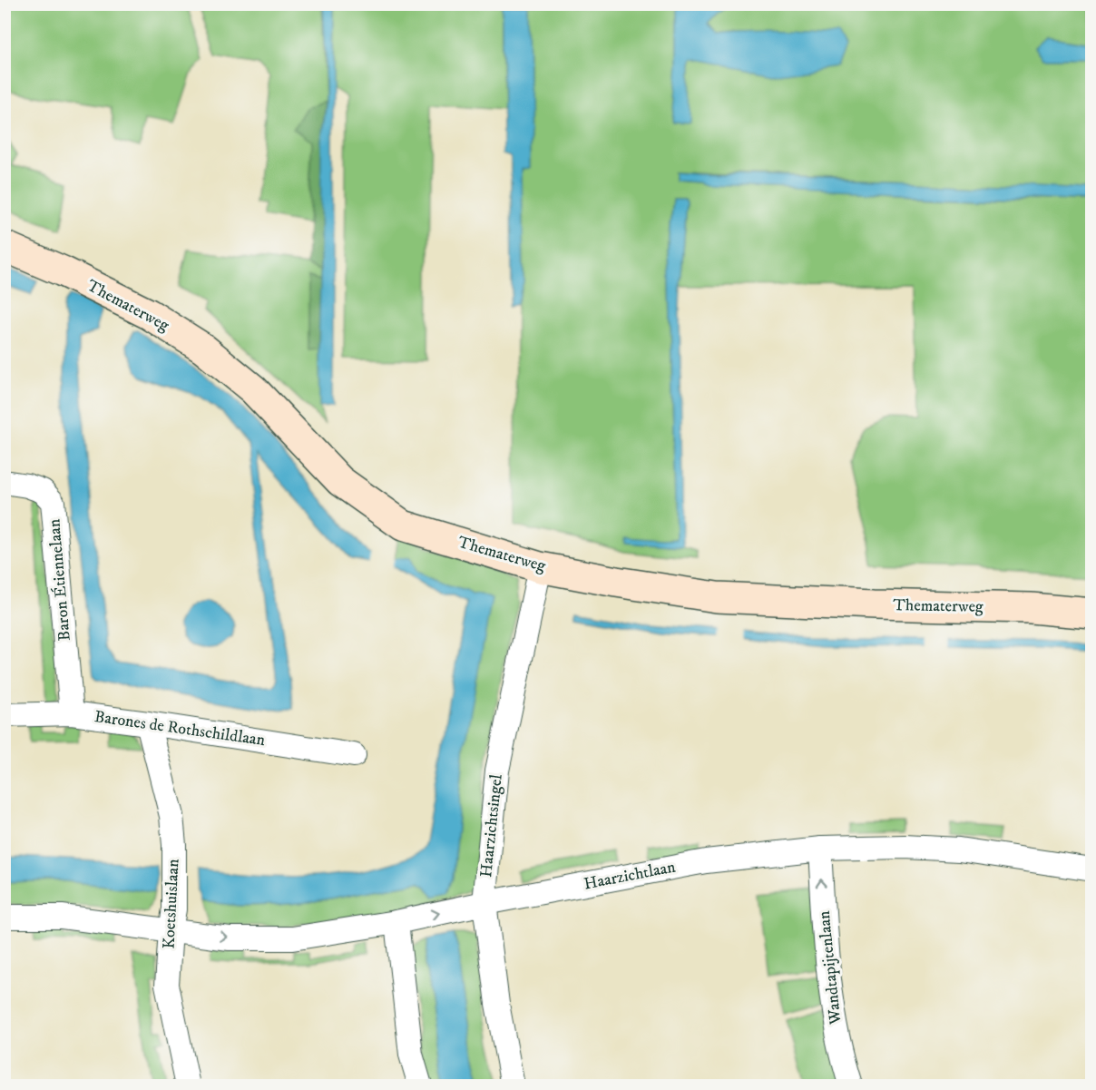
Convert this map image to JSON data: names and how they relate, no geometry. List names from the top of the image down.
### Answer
{
  "streets": {
    "street": [
      "Thematerweg",
      "Baron Étiennelaan",
      "Barones de Rothschildlaan",
      "Haarzichtsingel",
      "Haarzichtlaan",
      "Koetshuislaan",
      "Wandtapijtenlaan"
    ]
  },
  "crossings": [
    ["Thematerweg", "Haarzichtsingel"],
    ["Baron Étiennelaan", "Barones de Rothschildlaan"],
    ["Barones de Rothschildlaan", "Koetshuislaan"],
    ["Haarzichtsingel", "Haarzichtlaan"],
    ["Haarzichtlaan", "Koetshuislaan"],
    ["Haarzichtlaan", "Wandtapijtenlaan"]
  ],
  "one_way": ["Wandtapijtenlaan"]
}
